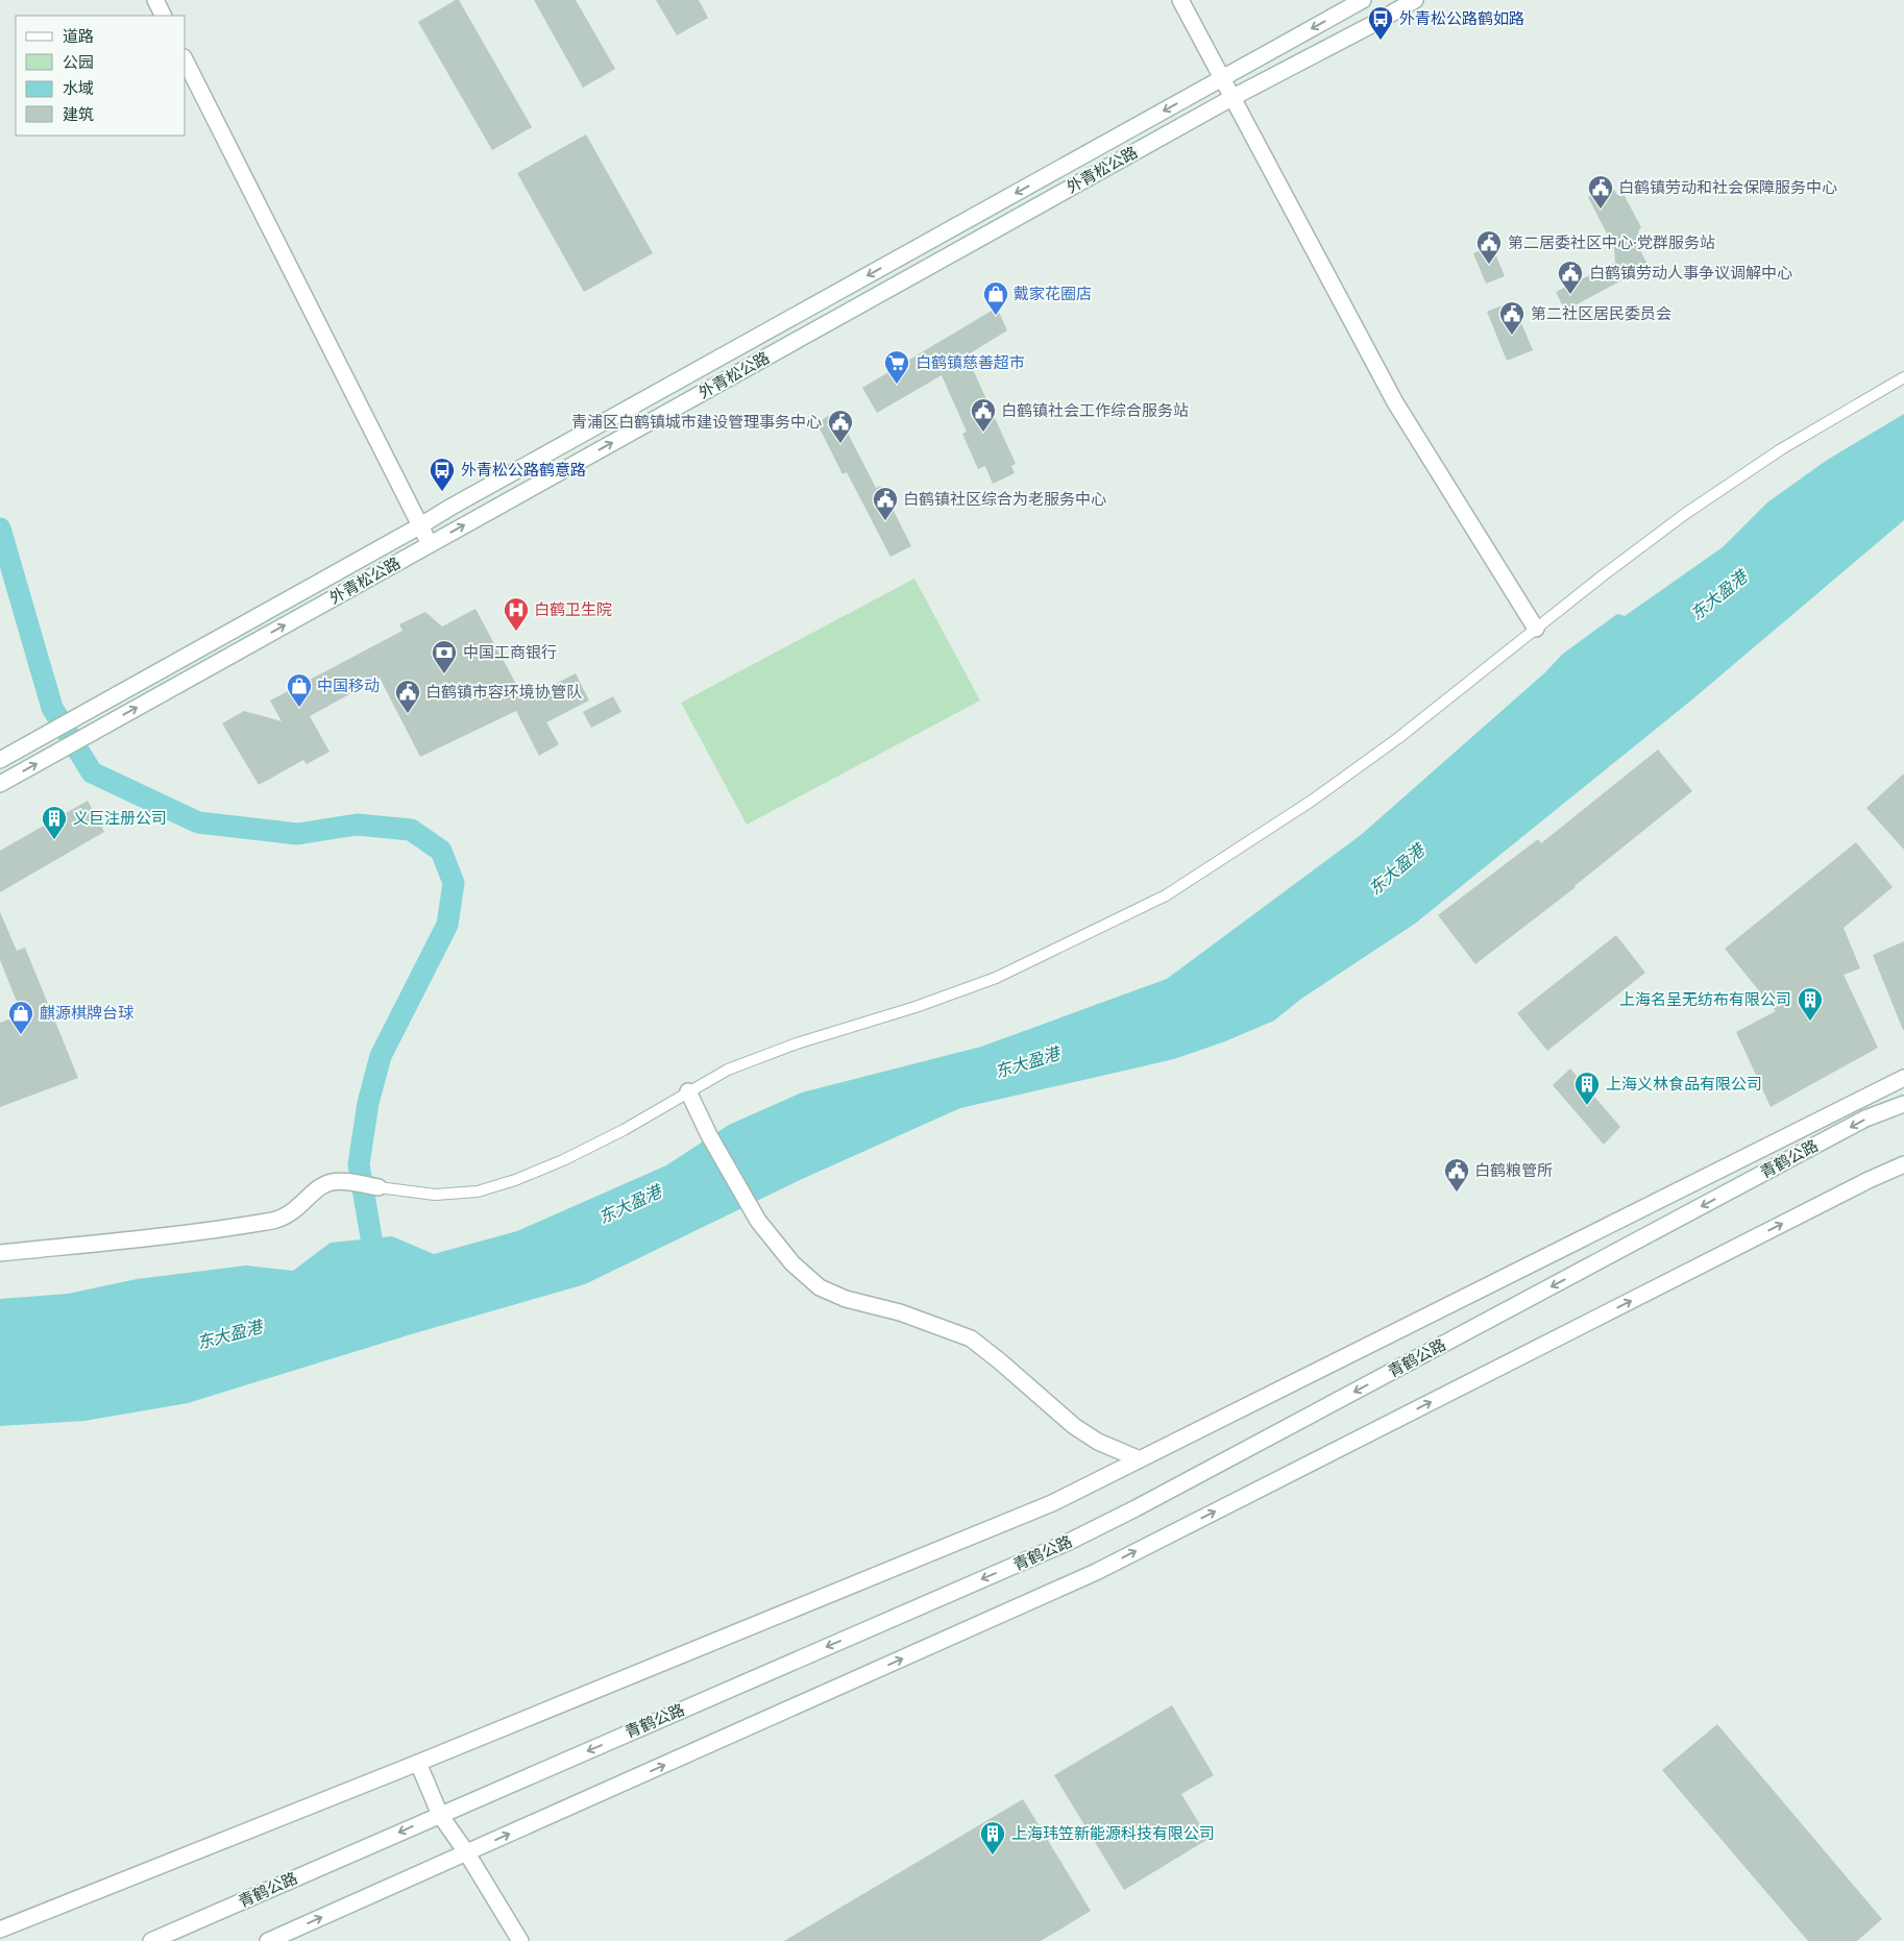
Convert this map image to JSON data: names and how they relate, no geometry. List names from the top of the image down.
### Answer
{
  "streets": {
    "main road": ["外青松公路", "青鹤公路"]
  },
  "water": ["东大盈港"],
  "places": {
    "bus stop": ["外青松公路鹤如路", "外青松公路鹤意路"],
    "public building": [
      "白鹤镇劳动和社会保障服务中心",
      "第二居委社区中心·党群服务站",
      "白鹤镇劳动人事争议调解中心",
      "第二社区居民委员会",
      "白鹤镇社会工作综合服务站",
      "青浦区白鹤镇城市建设管理事务中心",
      "白鹤镇社区综合为老服务中心",
      "白鹤镇市容环境协管队",
      "白鹤粮管所"
    ],
    "shop": ["戴家花圈店", "中国移动", "麒源棋牌台球"],
    "supermarket": ["白鹤镇慈善超市"],
    "hospital": ["白鹤卫生院"],
    "bank": ["中国工商银行"],
    "building": [
      "义巨注册公司",
      "上海名呈无纺布有限公司",
      "上海义林食品有限公司",
      "上海玮笠新能源科技有限公司"
    ]
  },
  "legend": [
    "道路",
    "公园",
    "水域",
    "建筑"
  ]
}
